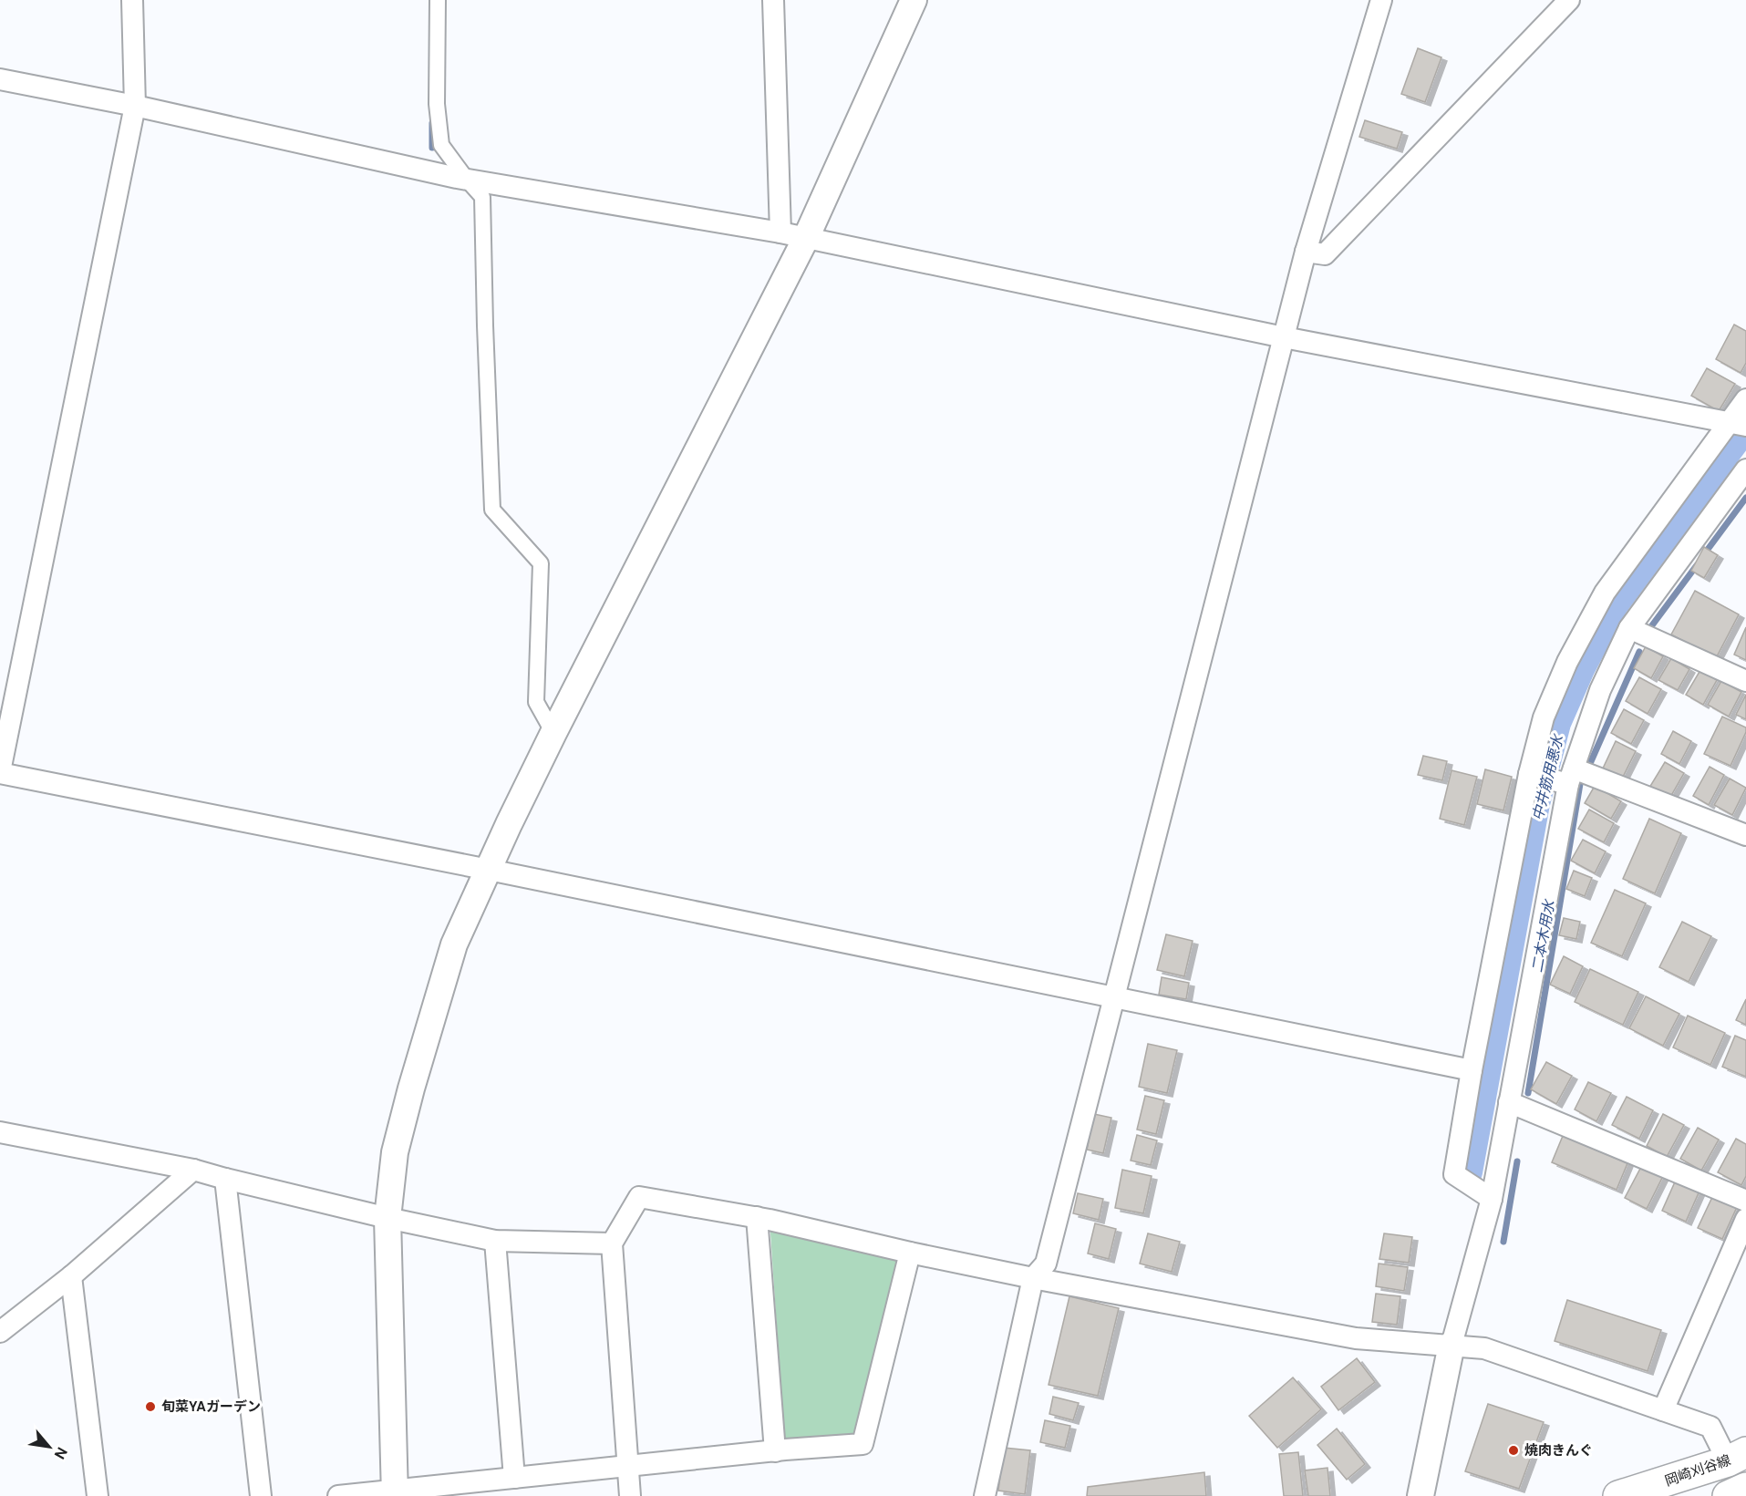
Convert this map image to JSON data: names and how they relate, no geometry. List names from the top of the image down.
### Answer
{
  "streets": {
    "main road": ["岡崎刈谷線"]
  },
  "water": ["中井筋用悪水", "二本木用水"],
  "places": ["旬菜YAガーデン", "焼肉きんぐ"],
  "north": "bottom right"
}
